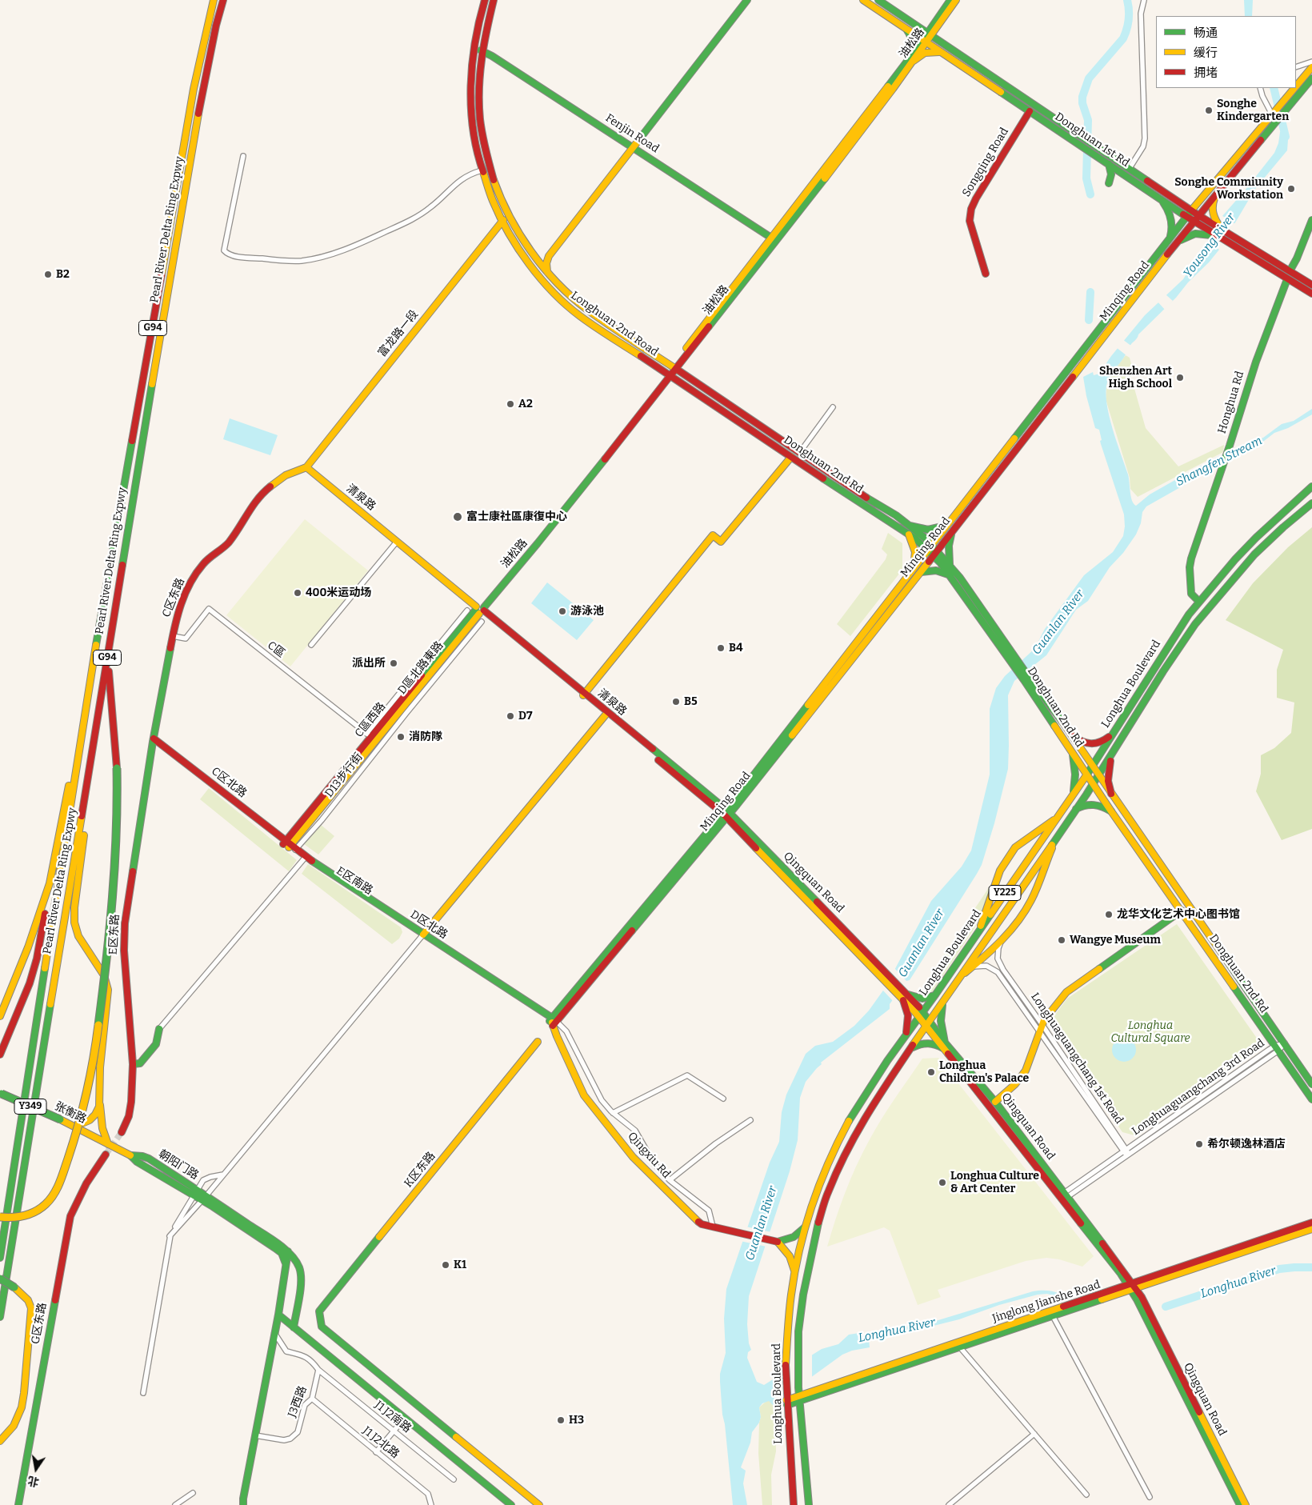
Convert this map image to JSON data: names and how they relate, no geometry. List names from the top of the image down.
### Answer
{
  "streets": {
    "main road": [
      "油松路",
      "Fenjin Road",
      "Donghuan 1st Rd",
      "Songqing Road",
      "Pearl River Delta Ring Expwy",
      "Minqing Road",
      "Longhuan 2nd Road",
      "G94",
      "富龙路一段",
      "Honghua Rd",
      "Donghuan 2nd Rd",
      "清泉路",
      "C区东路",
      "D區北路東路",
      "Longhua Boulevard",
      "C區西路",
      "C区北路",
      "E区南路",
      "Qingquan Road",
      "Y225",
      "D区北路",
      "E区东路",
      "Y349",
      "张衡路",
      "Qingxiu Rd",
      "朝阳门路",
      "K区东路",
      "Jinglong Jianshe Road",
      "G区东路"
    ],
    "street": [
      "C區",
      "D13步行街",
      "Longhuaguangchang 1st Road",
      "Longhuaguangchang 3rd Road",
      "J3西路",
      "J1 J2南路",
      "J1 J2北路"
    ]
  },
  "crossings": [
    ["油松路", "Fenjin Road"],
    ["油松路", "Donghuan 1st Rd"],
    ["油松路", "Longhuan 2nd Road"],
    ["油松路", "Donghuan 2nd Rd"],
    ["油松路", "清泉路"],
    ["油松路", "D區北路東路"],
    ["油松路", "C區西路"],
    ["Fenjin Road", "Longhuan 2nd Road"],
    ["Donghuan 1st Rd", "Songqing Road"],
    ["Donghuan 1st Rd", "Minqing Road"],
    ["Donghuan 1st Rd", "Honghua Rd"],
    ["Minqing Road", "Donghuan 2nd Rd"],
    ["Minqing Road", "清泉路"],
    ["Minqing Road", "Qingquan Road"],
    ["Minqing Road", "D区北路"],
    ["Minqing Road", "Qingxiu Rd"],
    ["Longhuan 2nd Road", "富龙路一段"],
    ["Longhuan 2nd Road", "Donghuan 2nd Rd"],
    ["富龙路一段", "清泉路"],
    ["富龙路一段", "C区东路"],
    ["Honghua Rd", "Longhua Boulevard"],
    ["Donghuan 2nd Rd", "Longhua Boulevard"],
    ["Donghuan 2nd Rd", "Longhuaguangchang 3rd Road"],
    ["清泉路", "C区东路"],
    ["清泉路", "D區北路東路"],
    ["清泉路", "C區西路"],
    ["清泉路", "Qingquan Road"],
    ["C区东路", "C區"],
    ["C区东路", "C区北路"],
    ["C区东路", "E区东路"],
    ["C區", "C區西路"],
    ["D區北路東路", "C區西路"],
    ["D區北路東路", "D13步行街"],
    ["D區北路東路", "C区北路"],
    ["D區北路東路", "E区南路"],
    ["Longhua Boulevard", "Qingquan Road"],
    ["Longhua Boulevard", "Longhuaguangchang 1st Road"],
    ["Longhua Boulevard", "Jinglong Jianshe Road"],
    ["C區西路", "D13步行街"],
    ["C區西路", "C区北路"],
    ["C區西路", "E区南路"],
    ["D13步行街", "C区北路"],
    ["D13步行街", "E区南路"],
    ["C区北路", "E区南路"],
    ["C区北路", "E区东路"],
    ["E区南路", "D区北路"],
    ["Qingquan Road", "Longhuaguangchang 1st Road"],
    ["Qingquan Road", "Longhuaguangchang 3rd Road"],
    ["Qingquan Road", "Jinglong Jianshe Road"],
    ["D区北路", "Qingxiu Rd"],
    ["Longhuaguangchang 1st Road", "Longhuaguangchang 3rd Road"],
    ["张衡路", "朝阳门路"],
    ["J3西路", "J1 J2南路"],
    ["J3西路", "J1 J2北路"]
  ],
  "water": [
    "Yousong River",
    "Shangfen Stream",
    "Guanlan River",
    "Longhua River"
  ],
  "parks": ["Longhua Cultural Square"],
  "places": [
    "Songhe Kindergarten",
    "Songhe Commiunity Workstation",
    "B2",
    "Shenzhen Art High School",
    "A2",
    "富士康社區康復中心",
    "400米运动场",
    "游泳池",
    "B4",
    "派出所",
    "B5",
    "D7",
    "消防隊",
    "龙华文化艺术中心图书馆",
    "Wangye Museum",
    "Longhua Children's Palace",
    "希尔顿逸林酒店",
    "Longhua Culture & Art Center",
    "K1",
    "H3"
  ],
  "legend": ["畅通", "缓行", "拥堵"],
  "north": "bottom"
}
